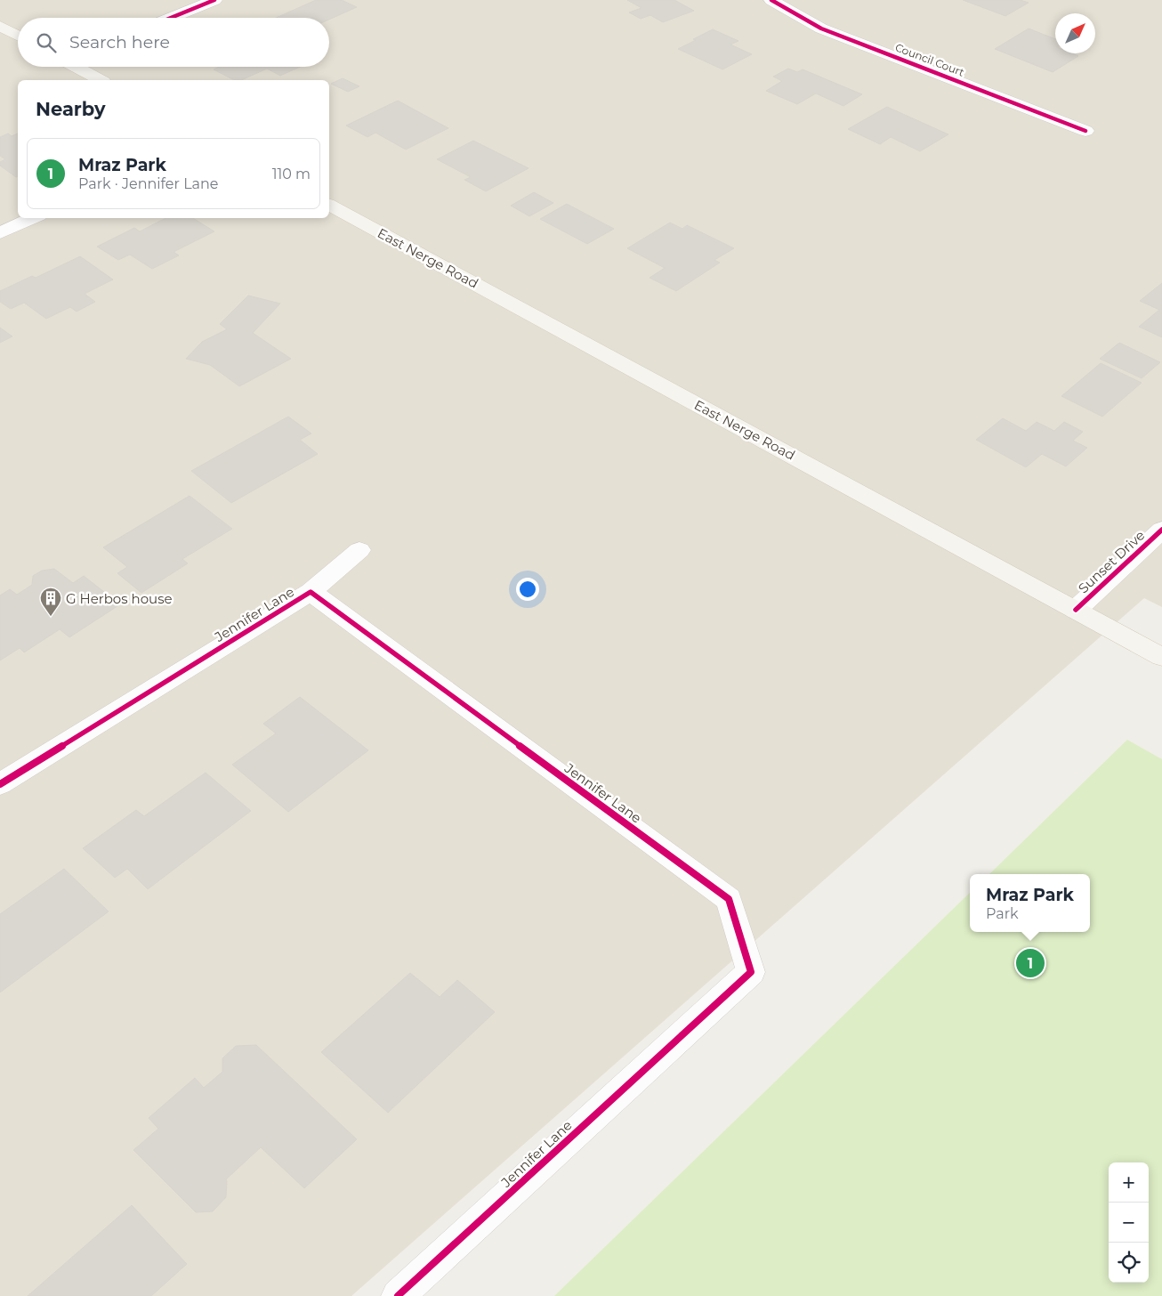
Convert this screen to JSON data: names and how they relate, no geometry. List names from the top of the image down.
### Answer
{
  "streets": {
    "main road": ["East Nerge Road"],
    "street": ["Council Court", "Sunset Drive", "Jennifer Lane"]
  },
  "crossings": [
    ["East Nerge Road", "Sunset Drive"]
  ],
  "places": {
    "building": ["G Herbos house"]
  },
  "north": "top right",
  "page": {
    "search": "Search here",
    "heading": "Nearby",
    "list": [
      {
        "mark": "1",
        "name": "Mraz Park",
        "note": "Park · Jennifer Lane",
        "value": "110 m"
      }
    ],
    "popup": ["Mraz Park", "Park"],
    "pins": "1",
    "map_buttons": ["+", "−"]
  }
}
